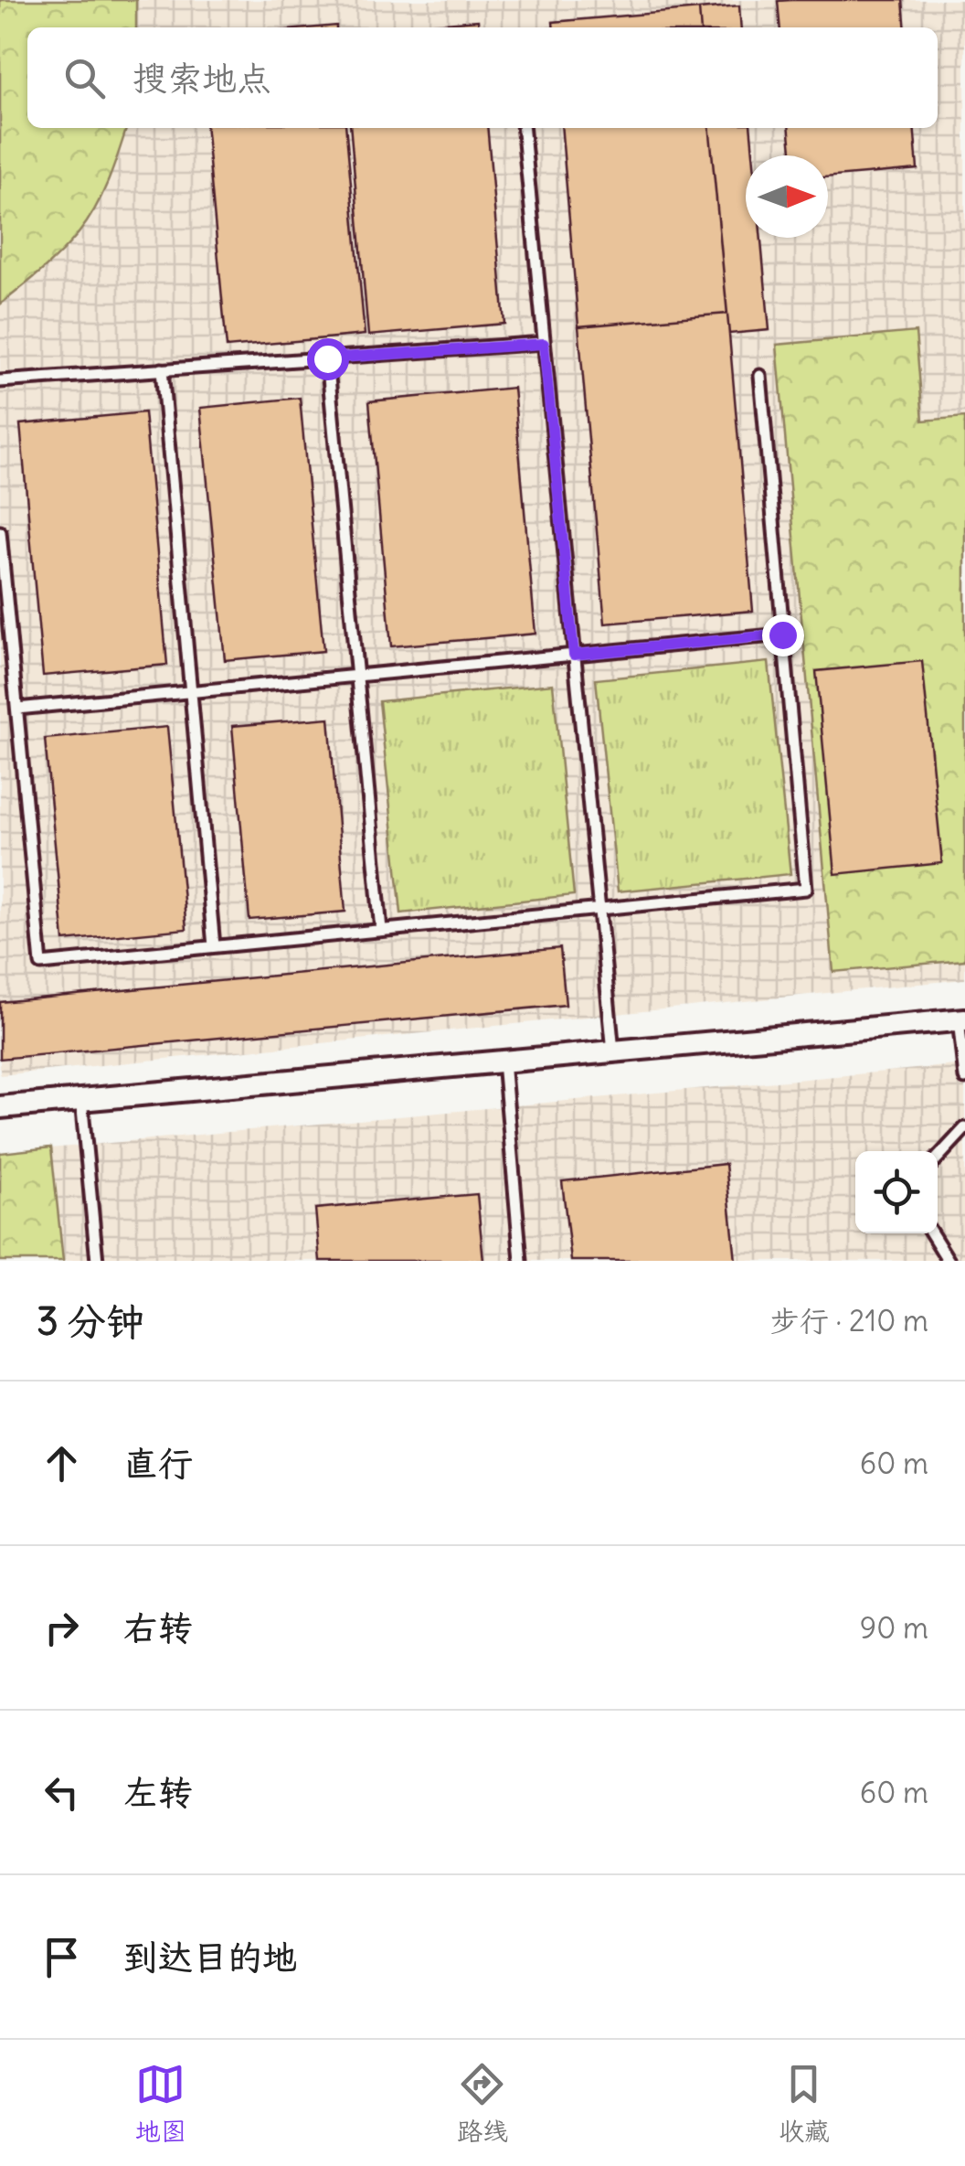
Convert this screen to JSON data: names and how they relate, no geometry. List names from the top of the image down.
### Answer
{
  "north": "right",
  "page": {
    "search": "搜索地点",
    "heading": ["3 分钟", "步行 · 210 m"],
    "list": [
      ["直行", "60 m"],
      ["右转", "90 m"],
      ["左转", "60 m"],
      "到达目的地"
    ],
    "nav": ["地图", "路线", "收藏"]
  }
}
